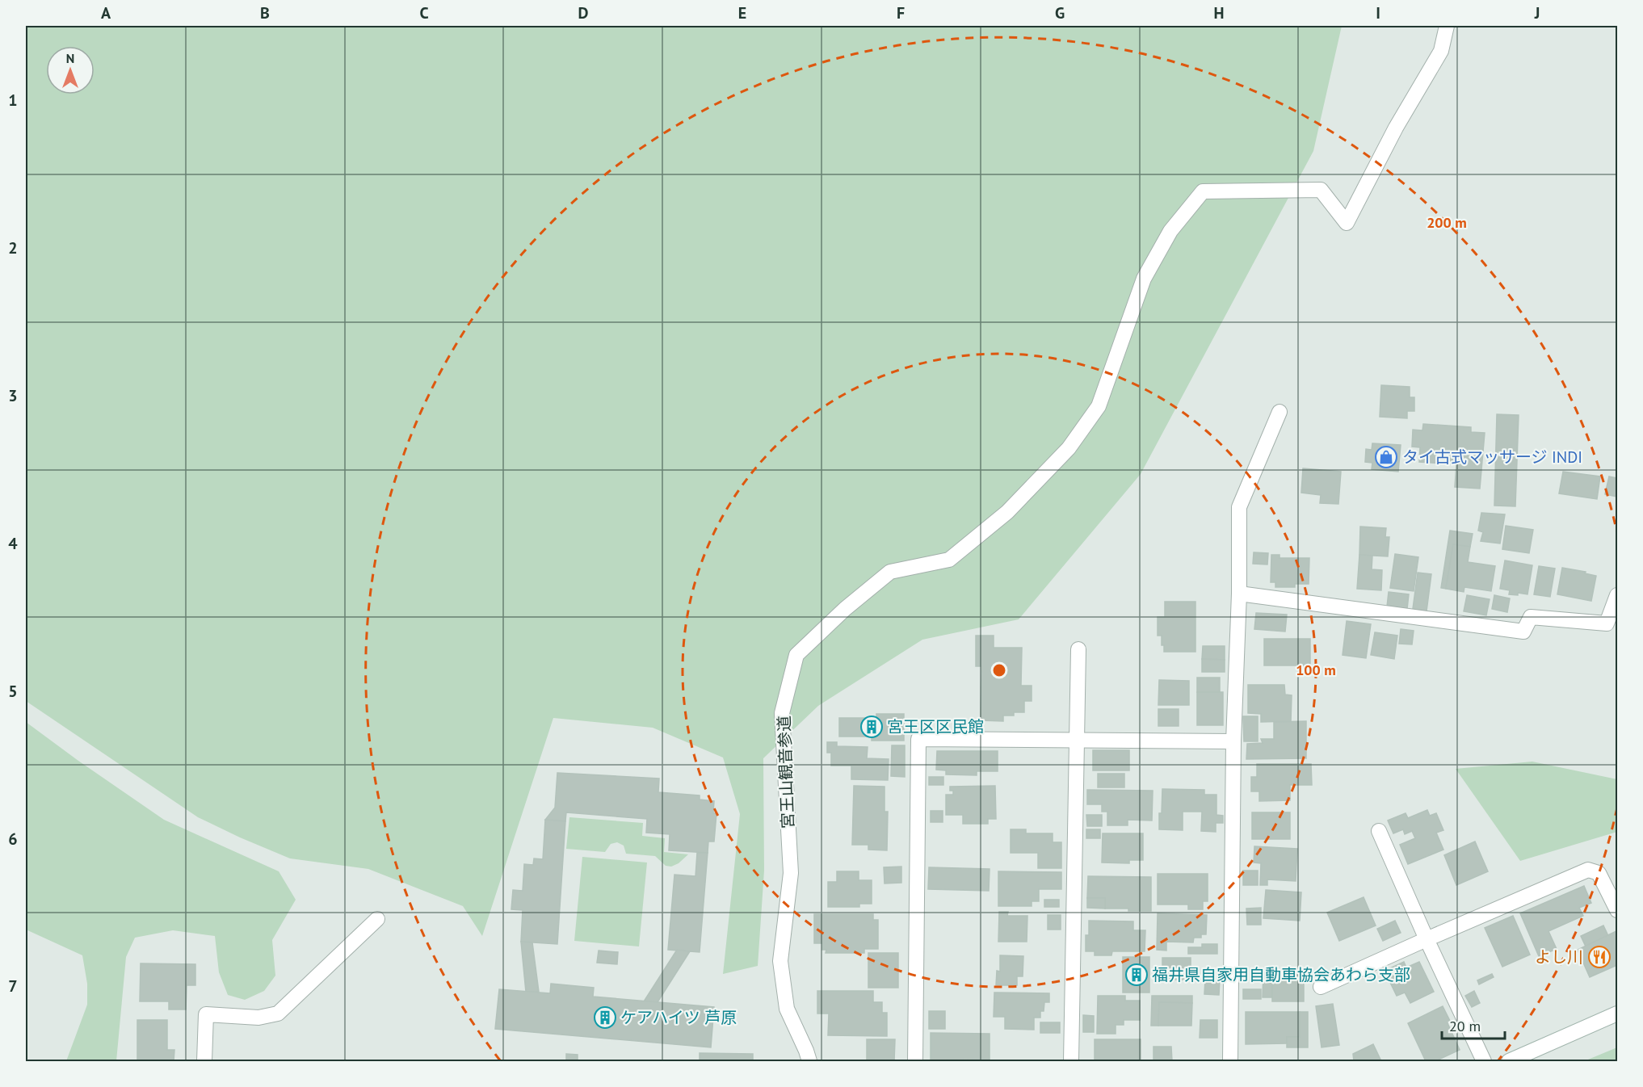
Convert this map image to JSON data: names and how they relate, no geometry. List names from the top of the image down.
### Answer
{
  "streets": {
    "street": ["宮王山観音参道"]
  },
  "places": {
    "shop": ["タイ古式マッサージ INDI"],
    "building": ["宮王区区民館", "福井県自家用自動車協会あわら支部", "ケアハイツ 芦原"],
    "restaurant": ["よし川"]
  },
  "scale_bar": "20 m",
  "north": "top",
  "grid": {
    "columns": [
      "A",
      "B",
      "C",
      "D",
      "E",
      "F",
      "G",
      "H",
      "I",
      "J"
    ],
    "rows": [
      "1",
      "2",
      "3",
      "4",
      "5",
      "6",
      "7"
    ]
  },
  "rings": ["200 m", "100 m"]
}
